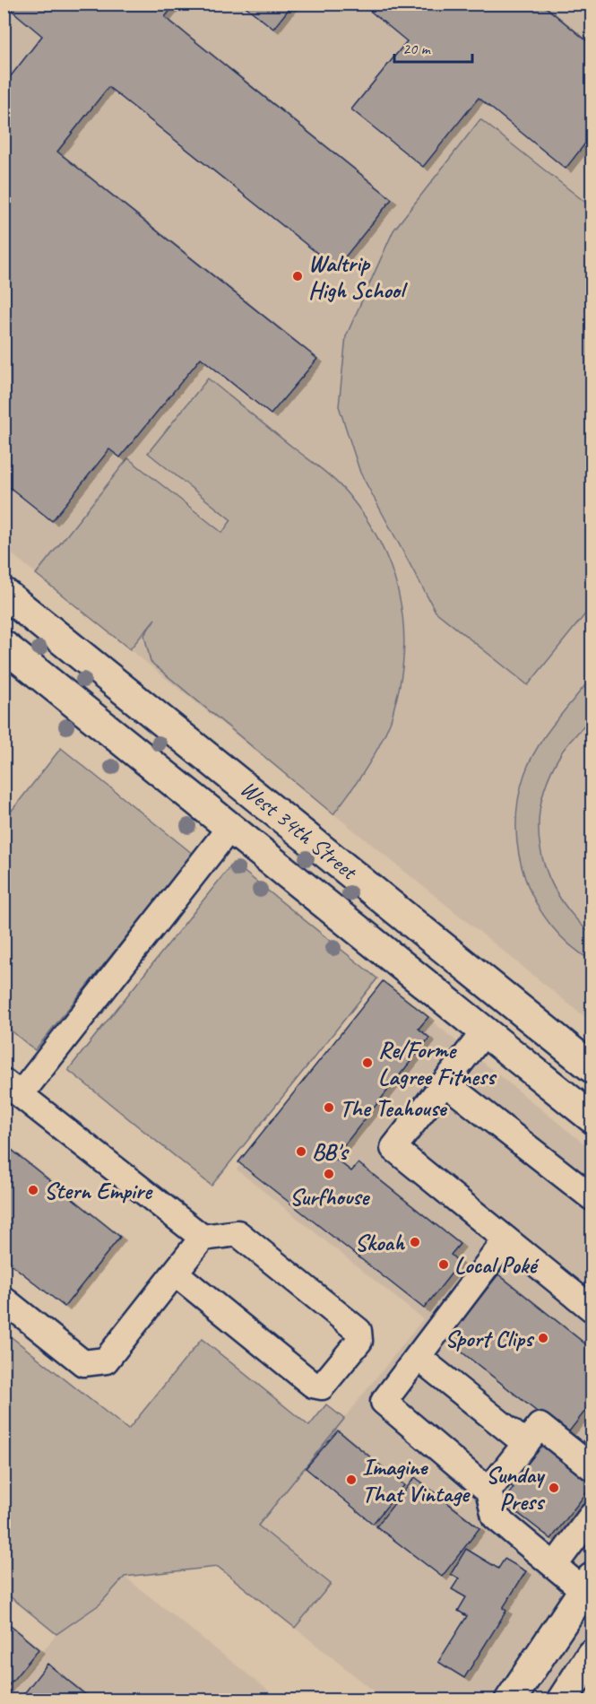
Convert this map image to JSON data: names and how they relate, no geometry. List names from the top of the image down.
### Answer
{
  "streets": {
    "main road": ["West 34th Street"]
  },
  "places": [
    "Waltrip High School",
    "Re/Forme Lagree Fitness",
    "The Teahouse",
    "BB's",
    "Surfhouse",
    "Stern Empire",
    "Skoah",
    "Local Poké",
    "Sport Clips",
    "Imagine That Vintage",
    "Sunday Press"
  ],
  "scale_bar": "20 m"
}
